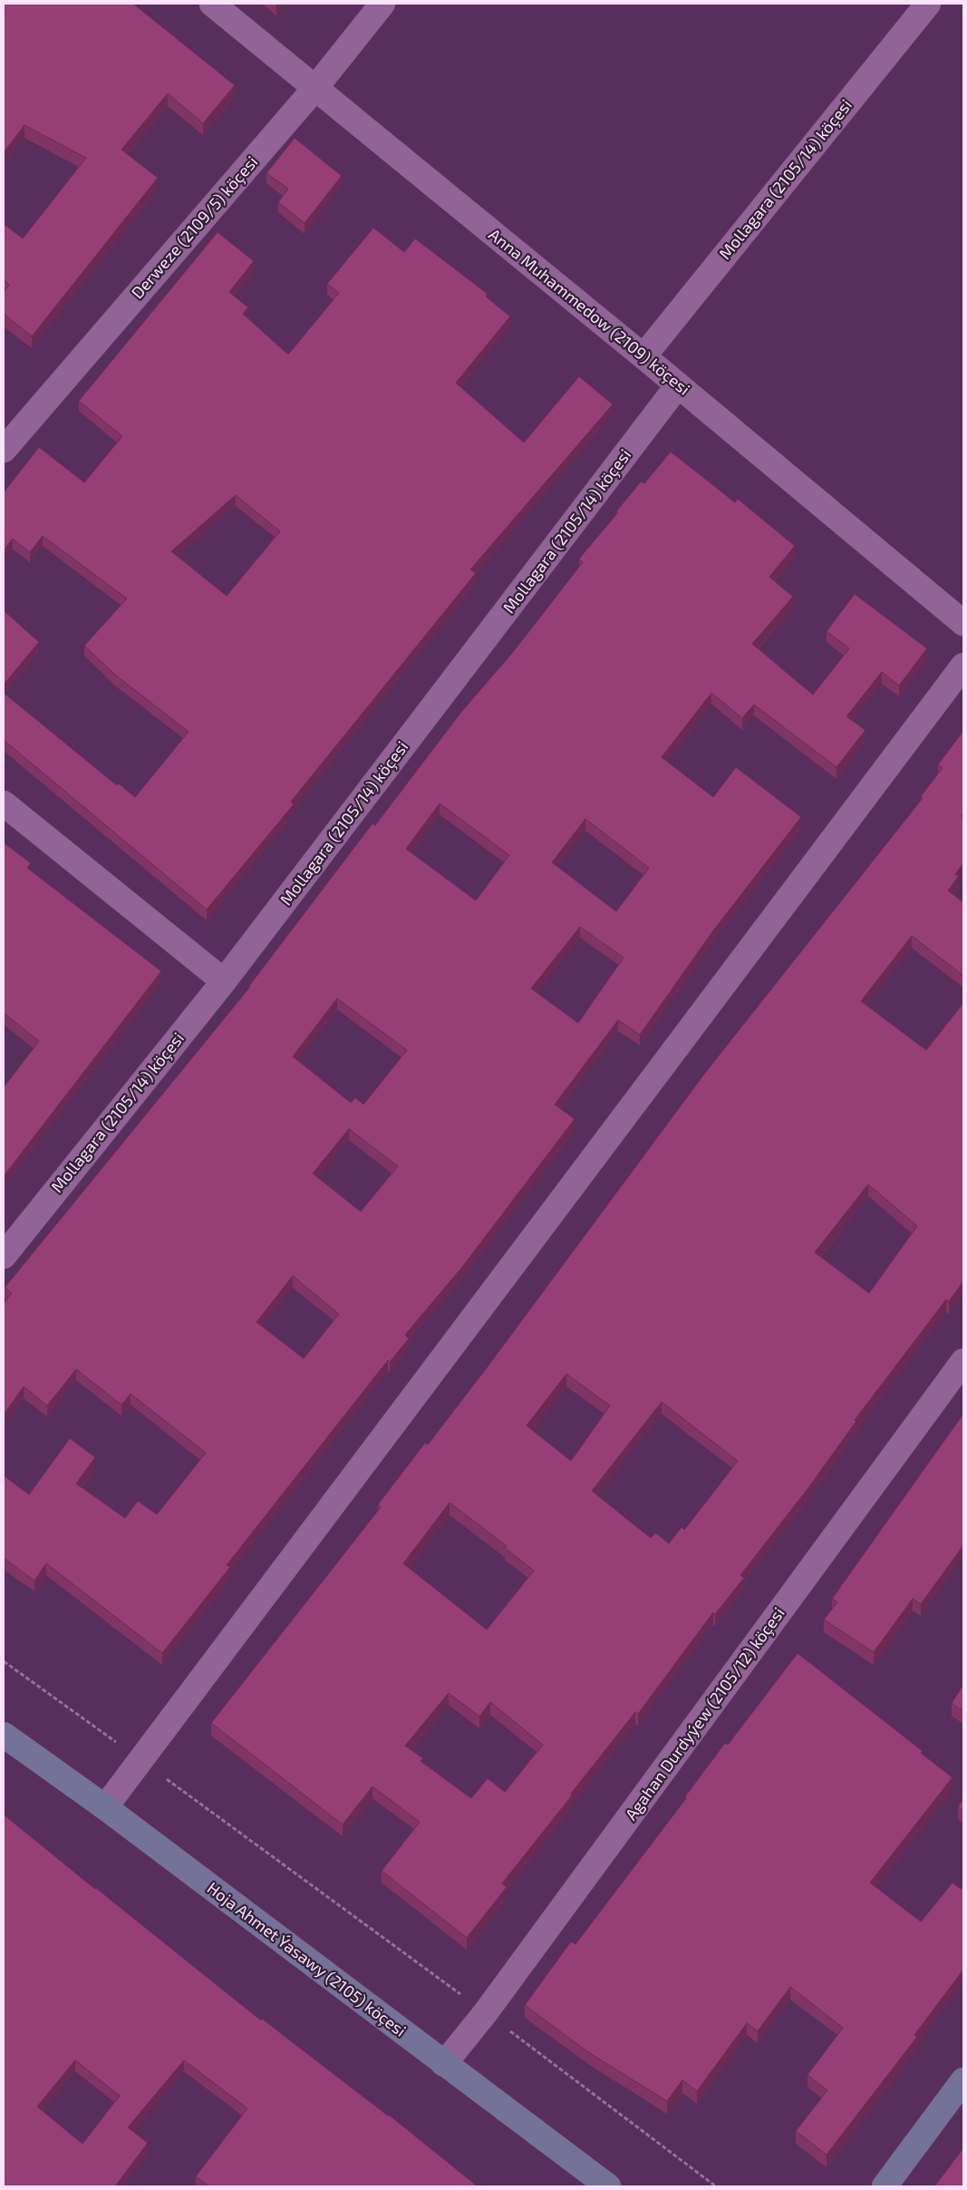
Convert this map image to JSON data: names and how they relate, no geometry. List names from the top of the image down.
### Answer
{
  "streets": {
    "street": [
      "Mollagara (2105/14) köçesi",
      "Derweze (2109/5) köçesi",
      "Anna Muhammedow (2109) köçesi",
      "Agahan Durdyýew (2105/12) köçesi",
      "Hoja Ahmet Ýasawy (2105) köçesi"
    ]
  },
  "crossings": [
    ["Mollagara (2105/14) köçesi", "Anna Muhammedow (2109) köçesi"],
    ["Derweze (2109/5) köçesi", "Anna Muhammedow (2109) köçesi"],
    ["Agahan Durdyýew (2105/12) köçesi", "Hoja Ahmet Ýasawy (2105) köçesi"]
  ]
}
